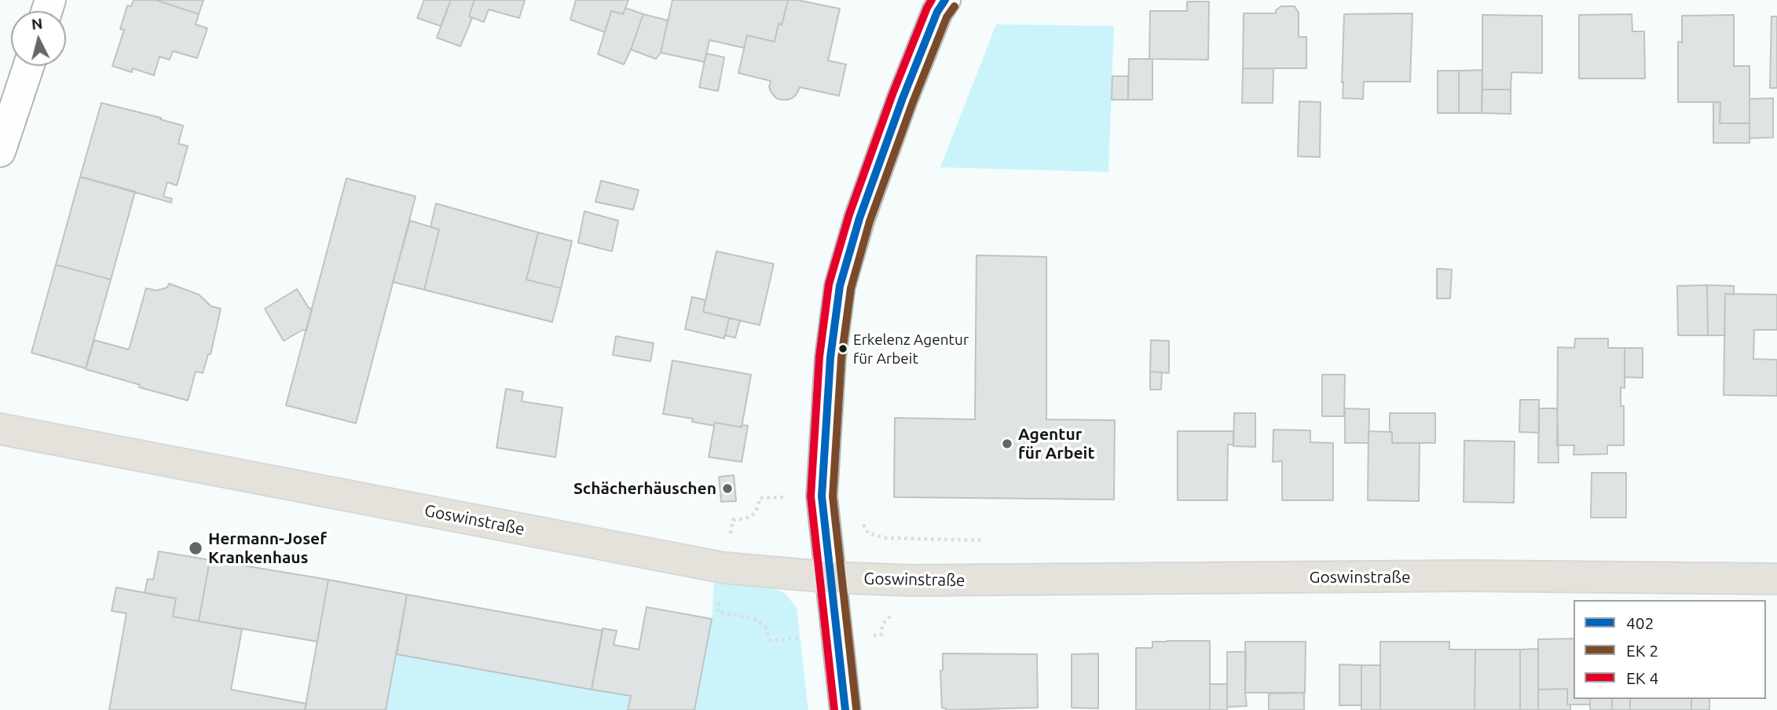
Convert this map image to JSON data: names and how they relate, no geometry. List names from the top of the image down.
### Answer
{
  "streets": {
    "main road": ["Goswinstraße"]
  },
  "places": [
    "Erkelenz Agentur für Arbeit",
    "Agentur für Arbeit",
    "Schächerhäuschen",
    "Hermann-Josef Krankenhaus"
  ],
  "lines": ["transit line 402"],
  "legend": ["402", "EK 2", "EK 4"],
  "north": "top"
}
